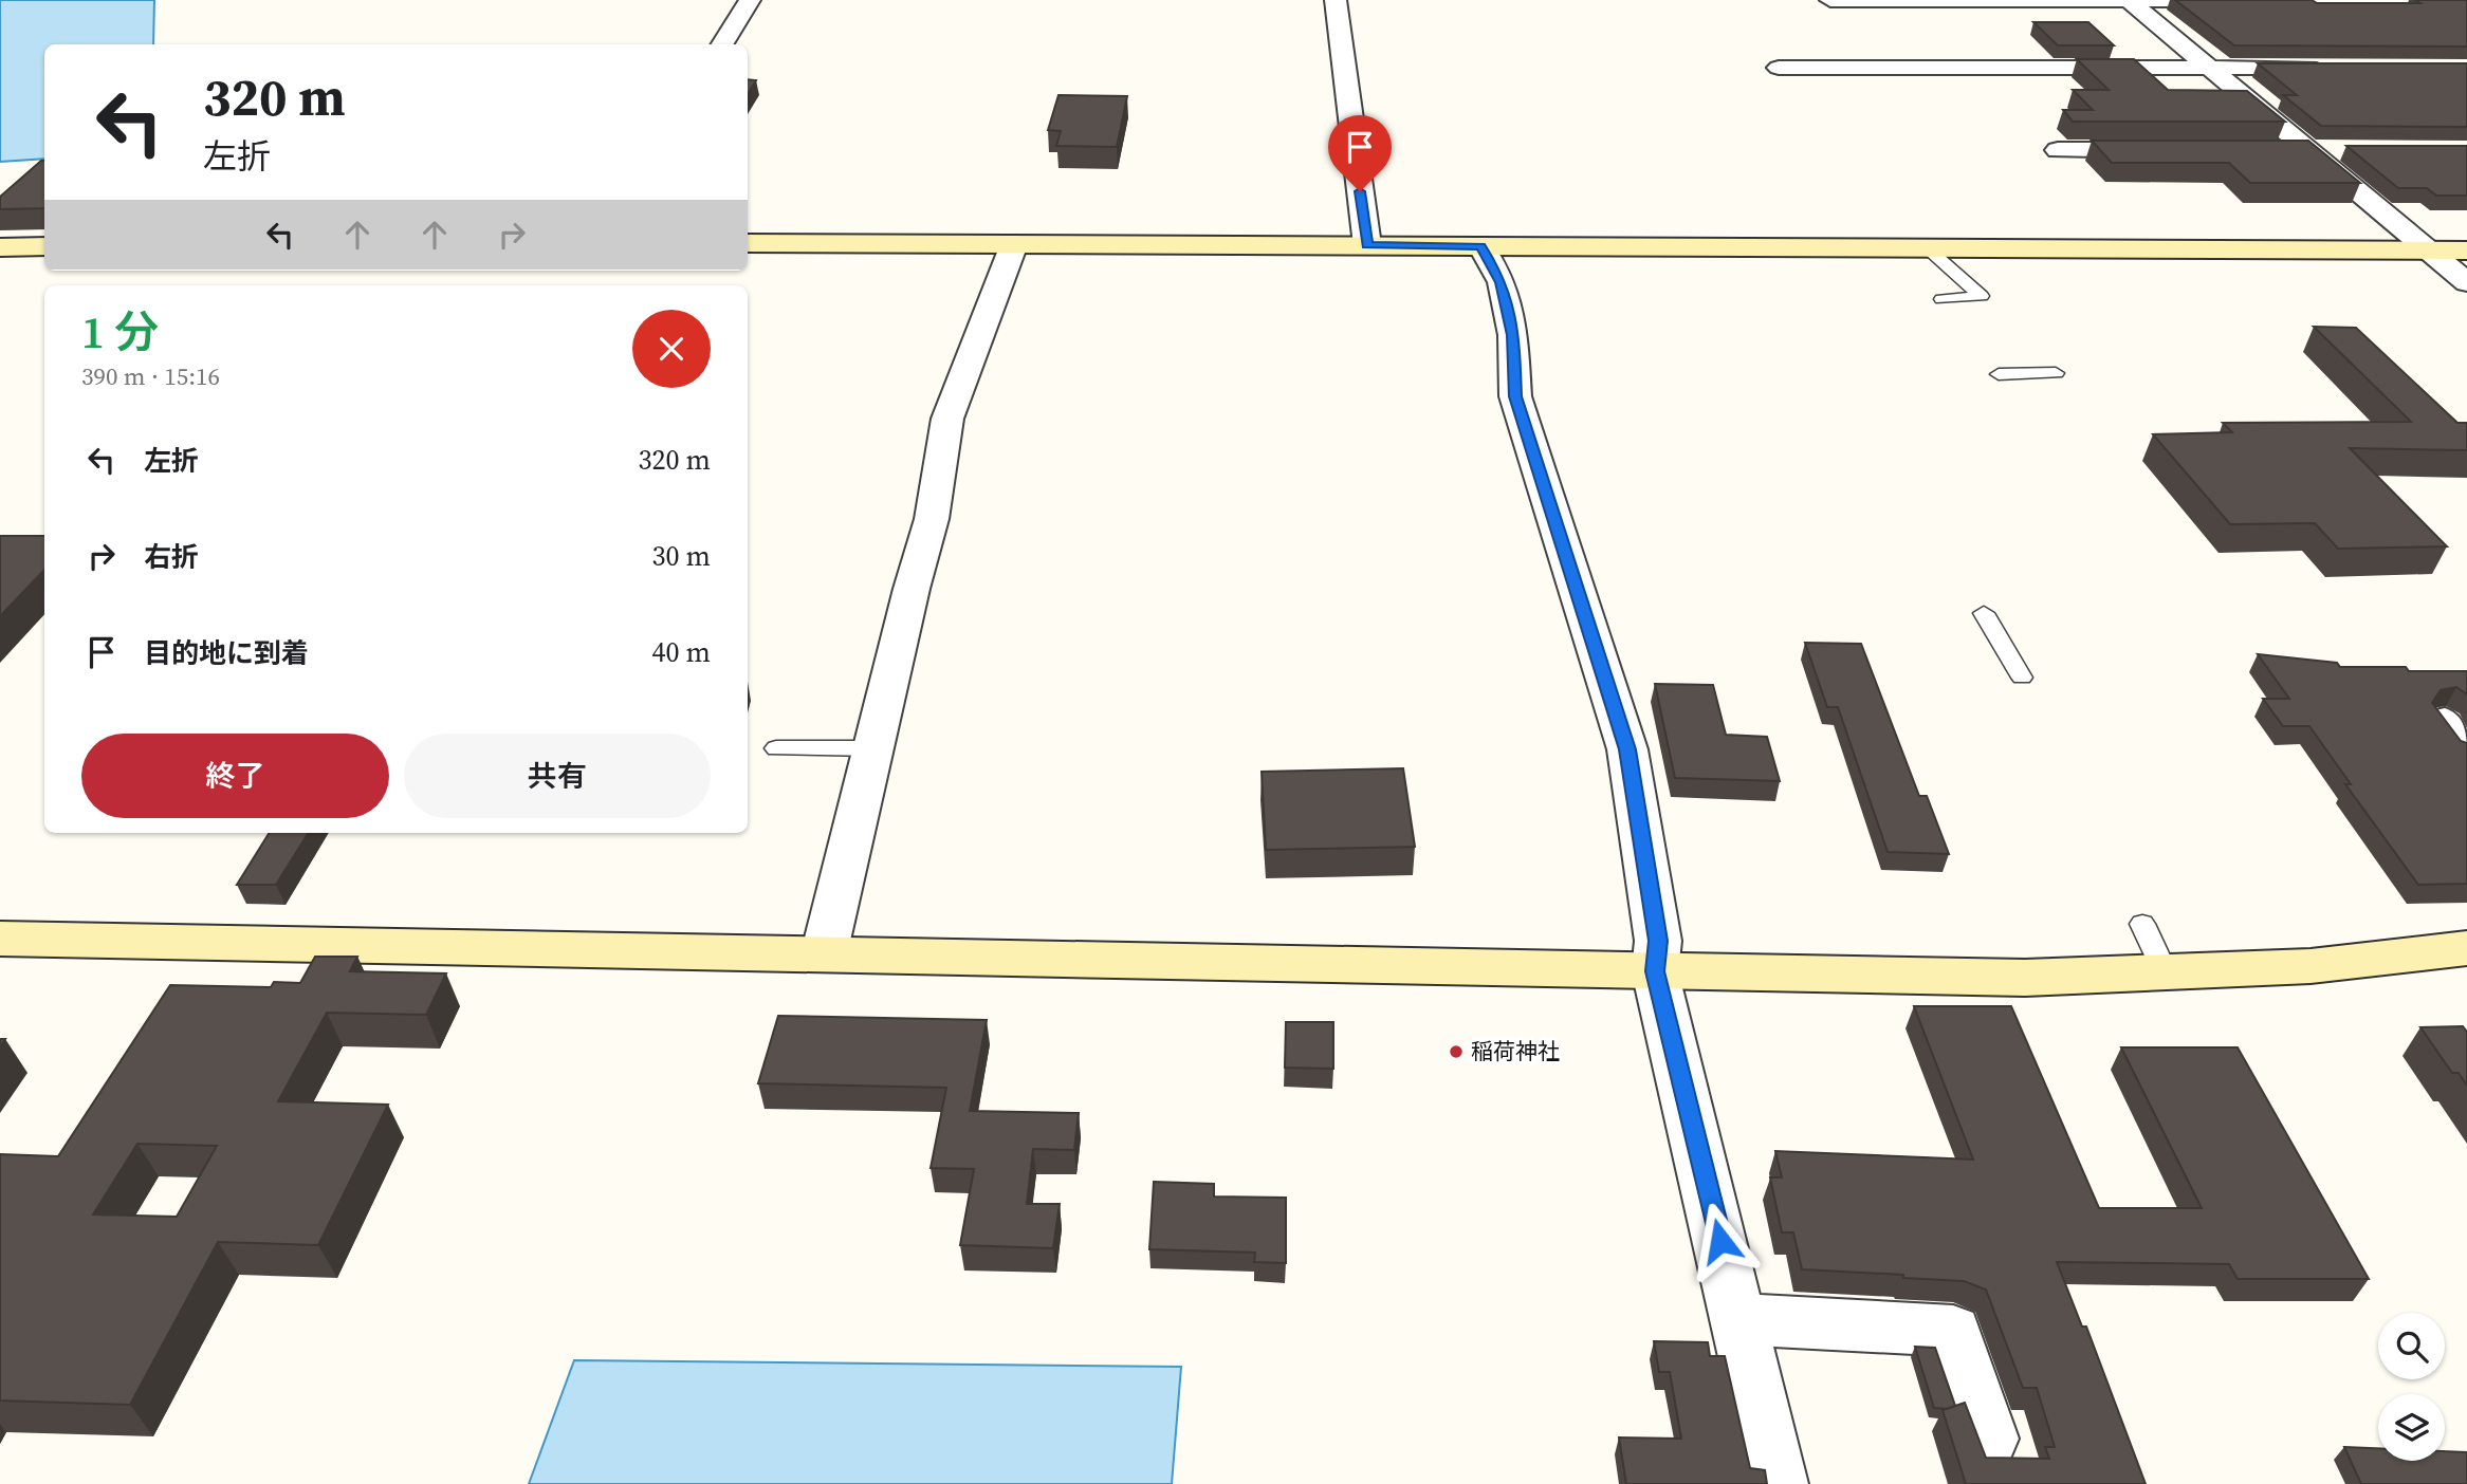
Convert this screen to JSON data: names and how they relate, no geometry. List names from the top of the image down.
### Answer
{
  "places": ["稲荷神社"],
  "page": {
    "turn": ["320 m", "左折"],
    "heading": ["1 分", "390 m · 15:16"],
    "list": [
      {
        "name": "左折",
        "value": "320 m"
      },
      {
        "name": "右折",
        "value": "30 m"
      },
      {
        "name": "目的地に到着",
        "value": "40 m"
      }
    ],
    "buttons": ["終了", "共有"]
  }
}
